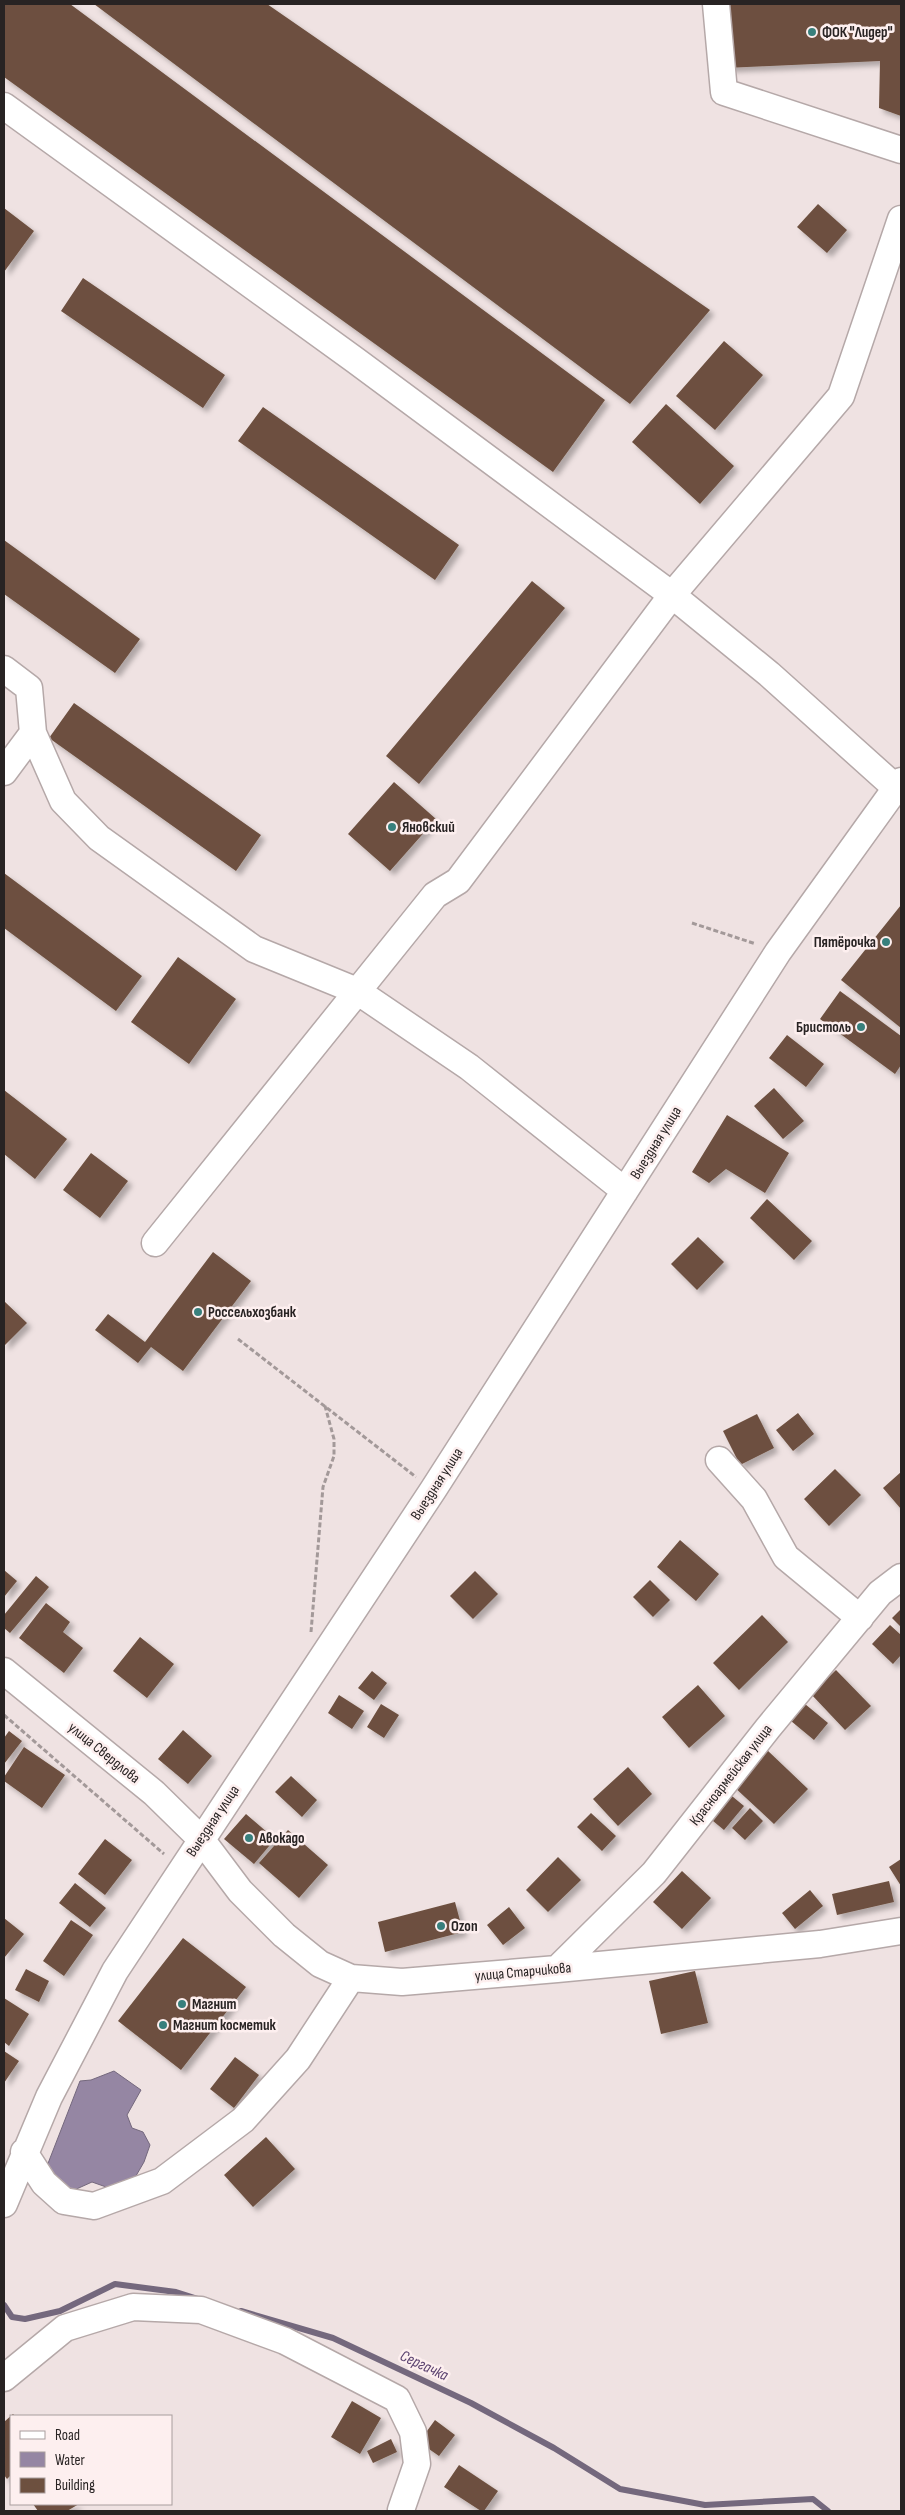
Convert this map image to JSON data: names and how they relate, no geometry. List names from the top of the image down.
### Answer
{
  "streets": {
    "street": [
      "Выездная улица",
      "улица Свердлова",
      "Красноармейская улица",
      "улица Старчикова"
    ]
  },
  "crossings": [
    ["Выездная улица", "улица Свердлова"],
    ["Выездная улица", "улица Старчикова"],
    ["улица Свердлова", "улица Старчикова"],
    ["Красноармейская улица", "улица Старчикова"]
  ],
  "water": ["Сергачка"],
  "places": [
    "ФОК \"Лидер\"",
    "Яновский",
    "Пятёрочка",
    "Бристоль",
    "Россельхозбанк",
    "Авокадо",
    "Ozon",
    "Магнит",
    "Магнит косметик"
  ],
  "legend": ["Road", "Water", "Building"]
}
